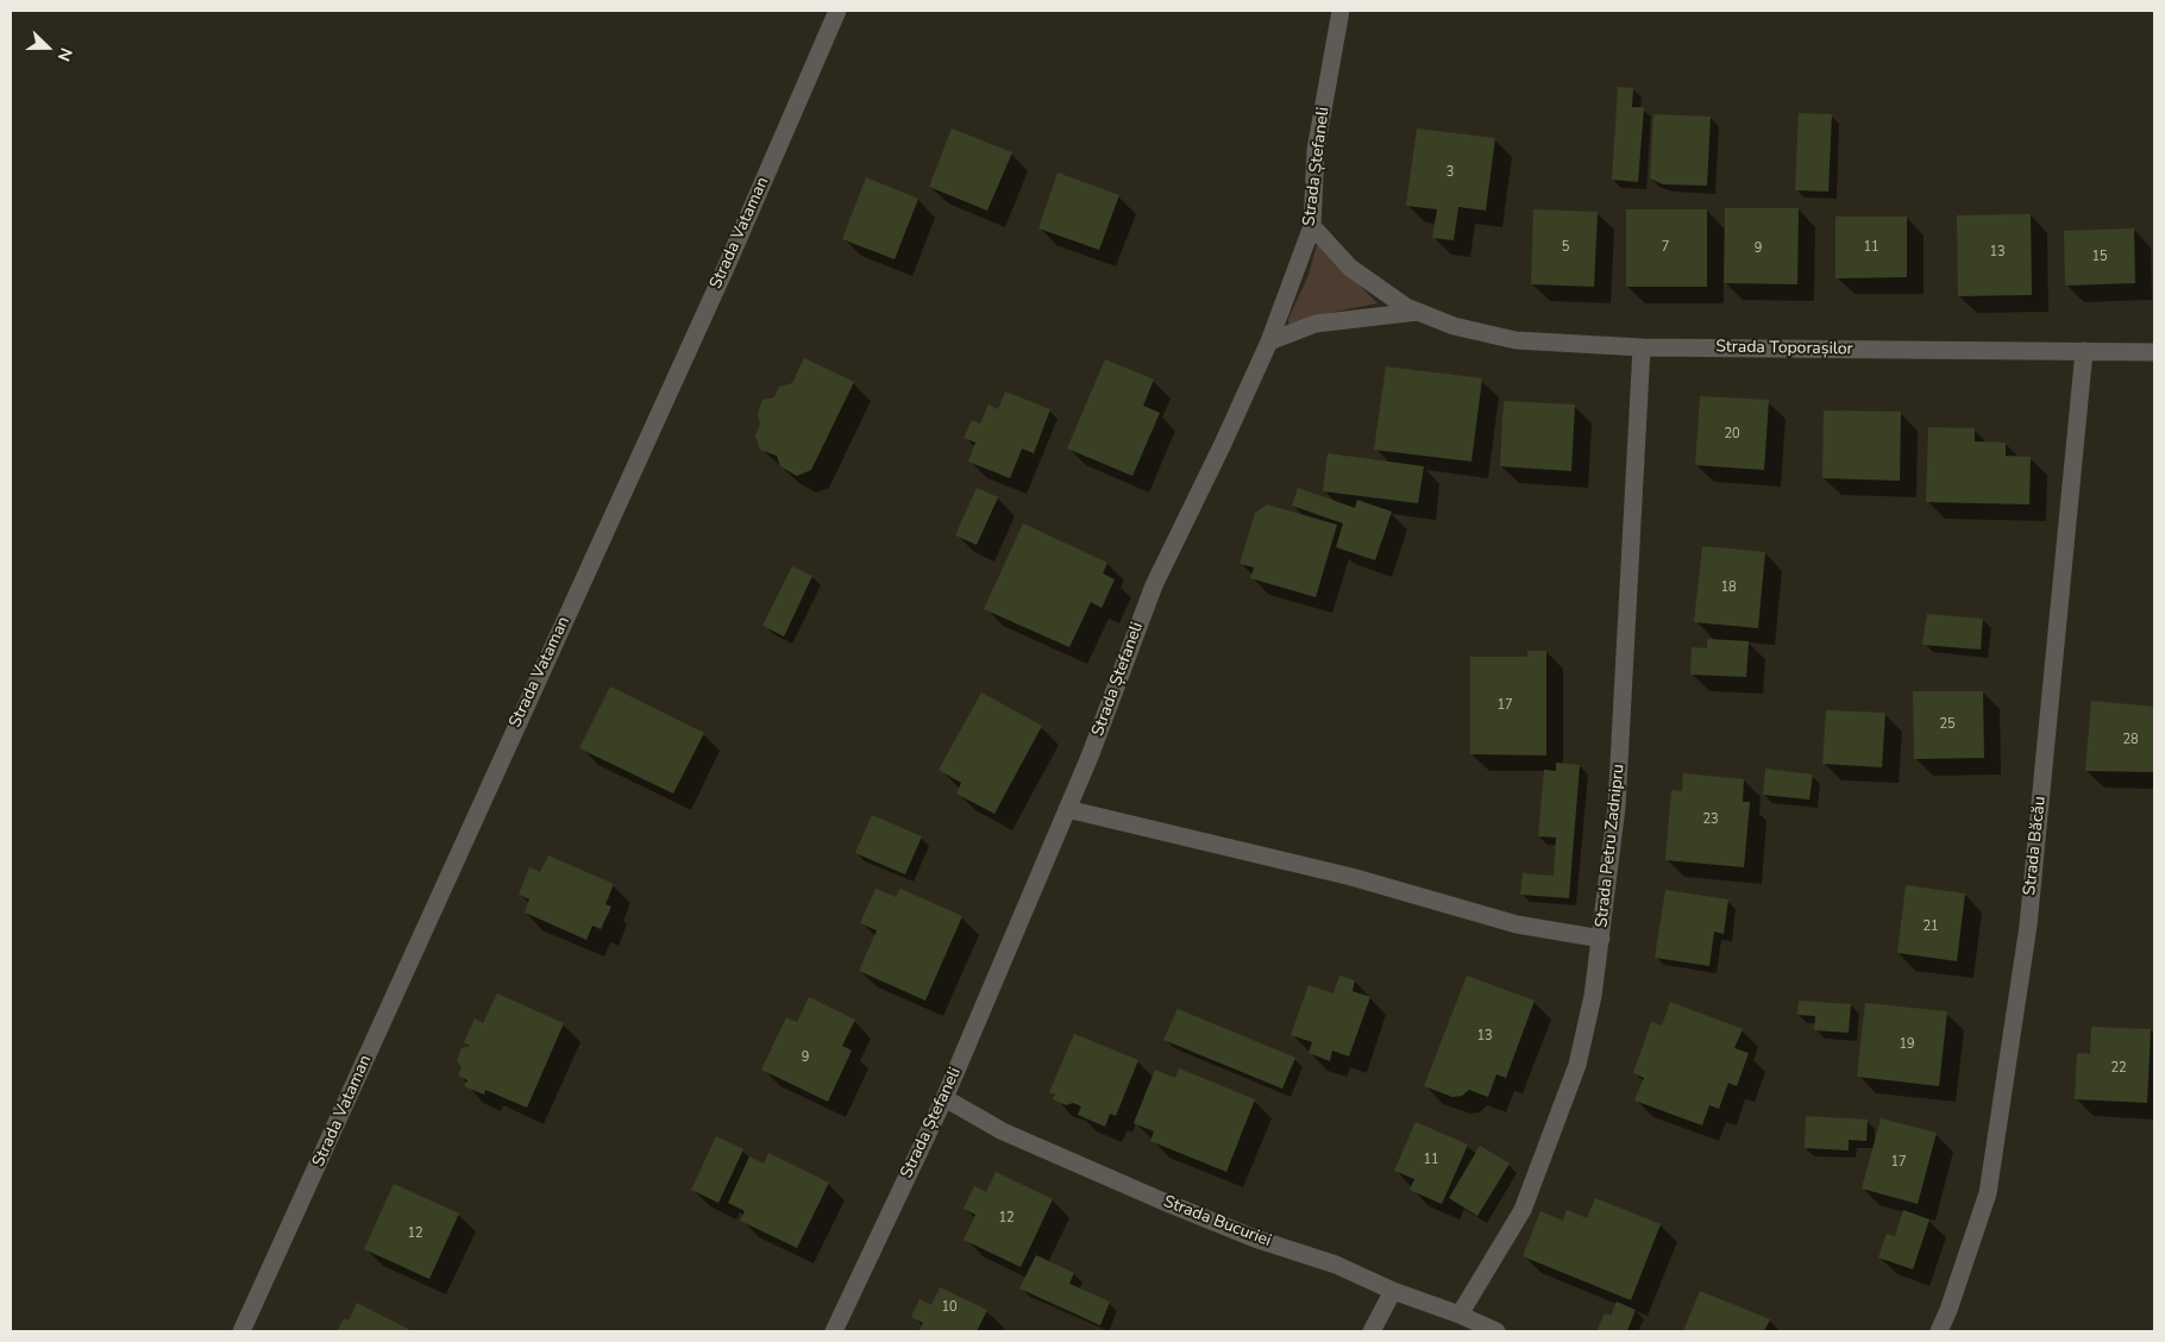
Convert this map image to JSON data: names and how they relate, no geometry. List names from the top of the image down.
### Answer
{
  "streets": {
    "street": [
      "Strada Ștefaneli",
      "Strada Vataman",
      "Strada Toporașilor",
      "Strada Petru Zadnipru",
      "Strada Băcău",
      "Strada Bucuriei"
    ]
  },
  "crossings": [
    ["Strada Ștefaneli", "Strada Toporașilor"],
    ["Strada Ștefaneli", "Strada Bucuriei"],
    ["Strada Toporașilor", "Strada Petru Zadnipru"],
    ["Strada Toporașilor", "Strada Băcău"],
    ["Strada Petru Zadnipru", "Strada Bucuriei"]
  ],
  "house_numbers": [
    "3",
    "5",
    "7",
    "11",
    "9",
    "13",
    "15",
    "20",
    "18",
    "17",
    "25",
    "28",
    "23",
    "21",
    "13",
    "19",
    "9",
    "22",
    "11",
    "17",
    "12",
    "12",
    "10"
  ],
  "north": "right"
}
